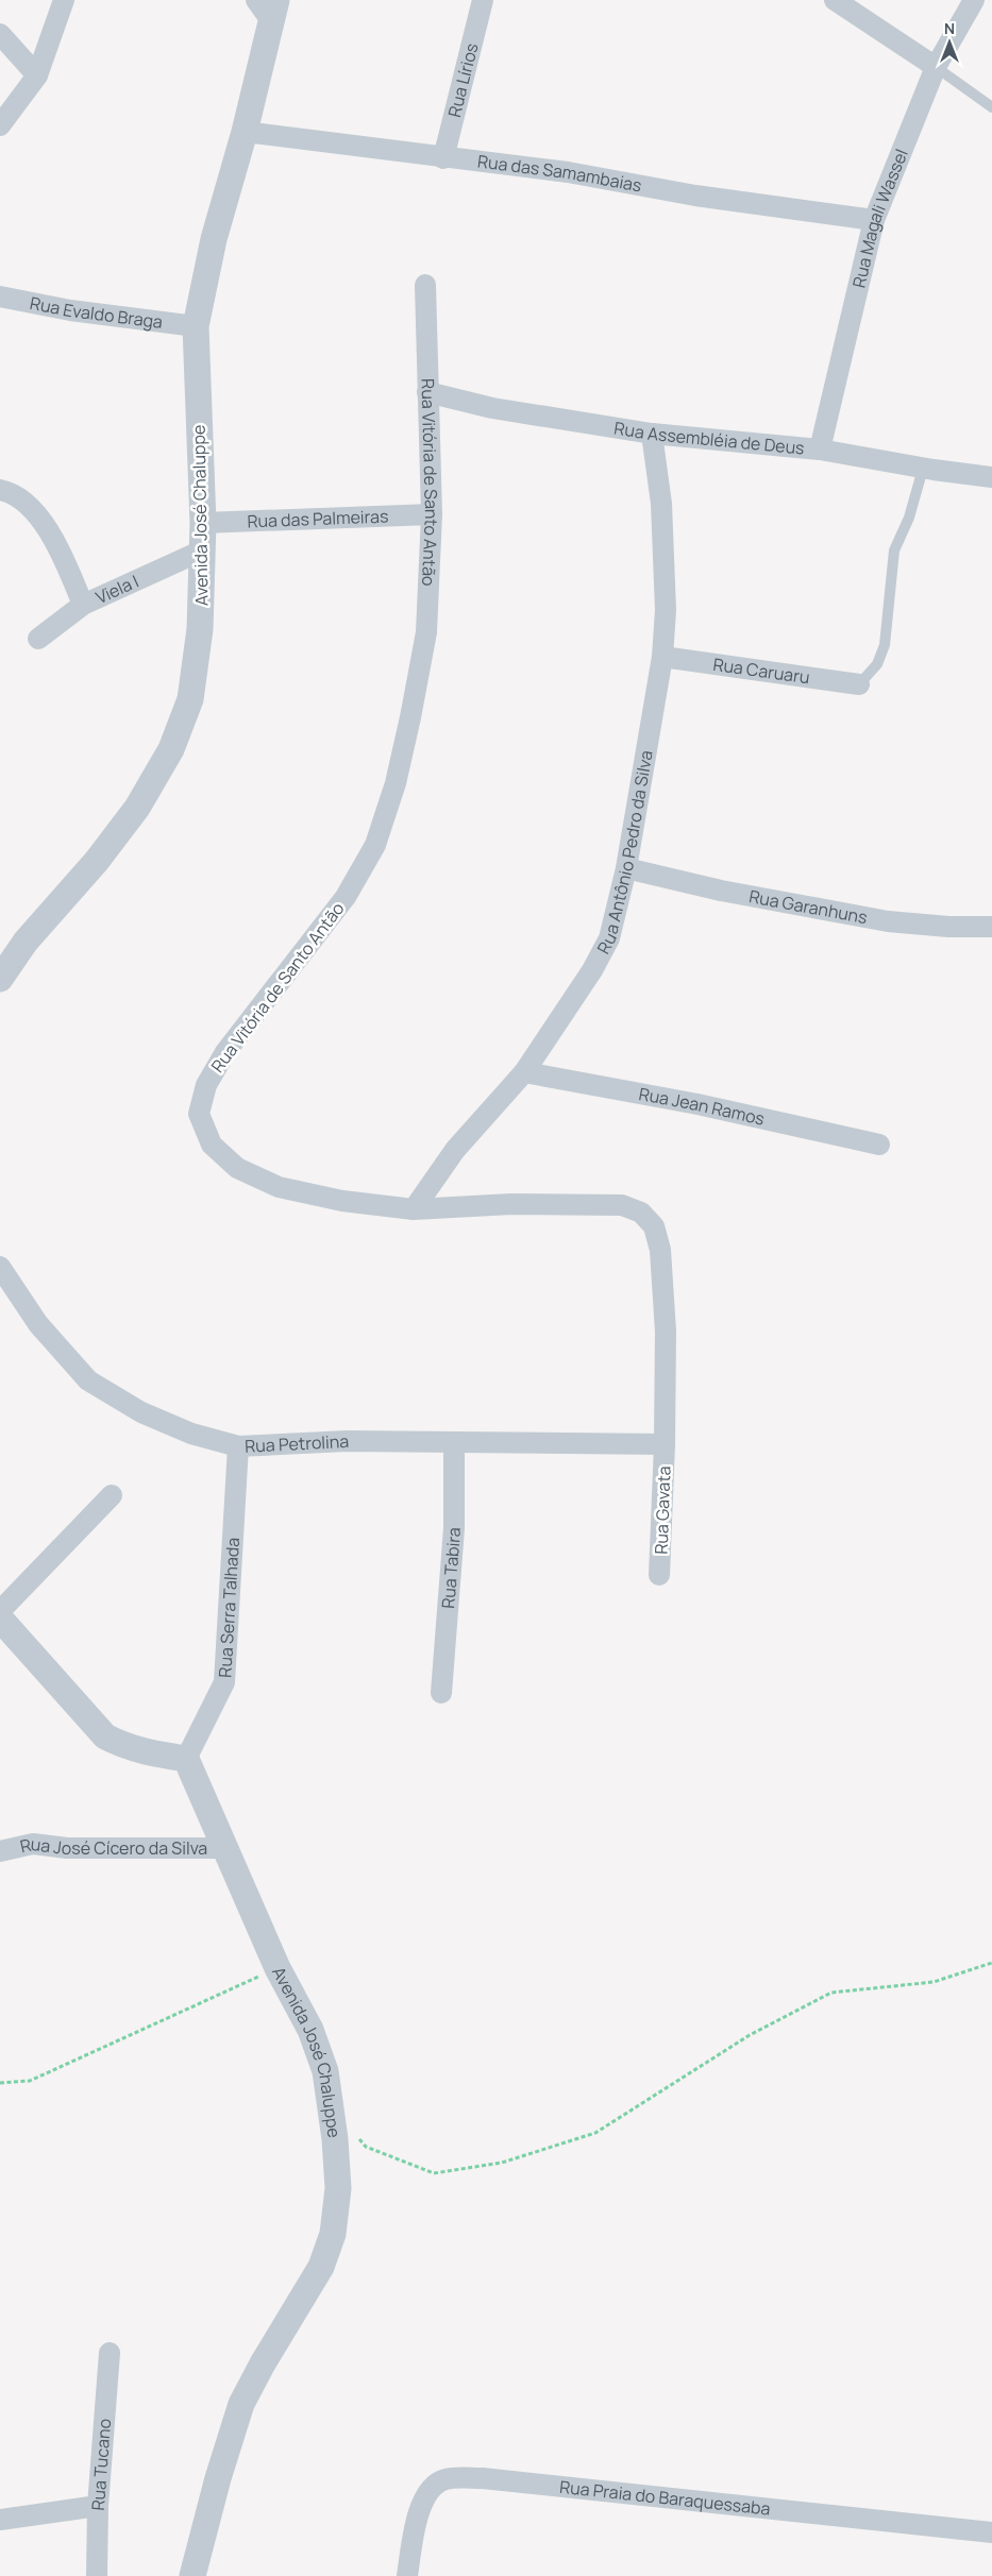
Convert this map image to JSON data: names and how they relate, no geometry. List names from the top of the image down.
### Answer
{
  "streets": {
    "street": [
      "Rua Lírios",
      "Rua das Samambaias",
      "Rua Magali Wassel",
      "Rua Evaldo Braga",
      "Rua Assembléia de Deus",
      "Rua Vitória de Santo Antão",
      "Avenida José Chaluppe",
      "Rua das Palmeiras",
      "Viela I",
      "Rua Caruaru",
      "Rua Antônio Pedro da Silva",
      "Rua Garanhuns",
      "Rua Jean Ramos",
      "Rua Petrolina",
      "Rua Gavata",
      "Rua Tabira",
      "Rua Serra Talhada",
      "Rua José Cícero da Silva",
      "Rua Tucano",
      "Rua Praia do Baraquessaba"
    ]
  },
  "crossings": [
    ["Rua Lírios", "Rua das Samambaias"],
    ["Rua das Samambaias", "Rua Magali Wassel"],
    ["Rua das Samambaias", "Avenida José Chaluppe"],
    ["Rua Magali Wassel", "Rua Assembléia de Deus"],
    ["Rua Evaldo Braga", "Avenida José Chaluppe"],
    ["Rua Assembléia de Deus", "Rua Vitória de Santo Antão"],
    ["Rua Assembléia de Deus", "Rua Antônio Pedro da Silva"],
    ["Rua Vitória de Santo Antão", "Rua das Palmeiras"],
    ["Rua Vitória de Santo Antão", "Rua Antônio Pedro da Silva"],
    ["Rua Vitória de Santo Antão", "Rua Petrolina"],
    ["Rua Vitória de Santo Antão", "Rua Gavata"],
    ["Avenida José Chaluppe", "Rua das Palmeiras"],
    ["Avenida José Chaluppe", "Viela I"],
    ["Avenida José Chaluppe", "Rua Serra Talhada"],
    ["Avenida José Chaluppe", "Rua José Cícero da Silva"],
    ["Rua Caruaru", "Rua Antônio Pedro da Silva"],
    ["Rua Antônio Pedro da Silva", "Rua Garanhuns"],
    ["Rua Antônio Pedro da Silva", "Rua Jean Ramos"],
    ["Rua Petrolina", "Rua Gavata"],
    ["Rua Petrolina", "Rua Tabira"],
    ["Rua Petrolina", "Rua Serra Talhada"]
  ],
  "north": "top"
}
